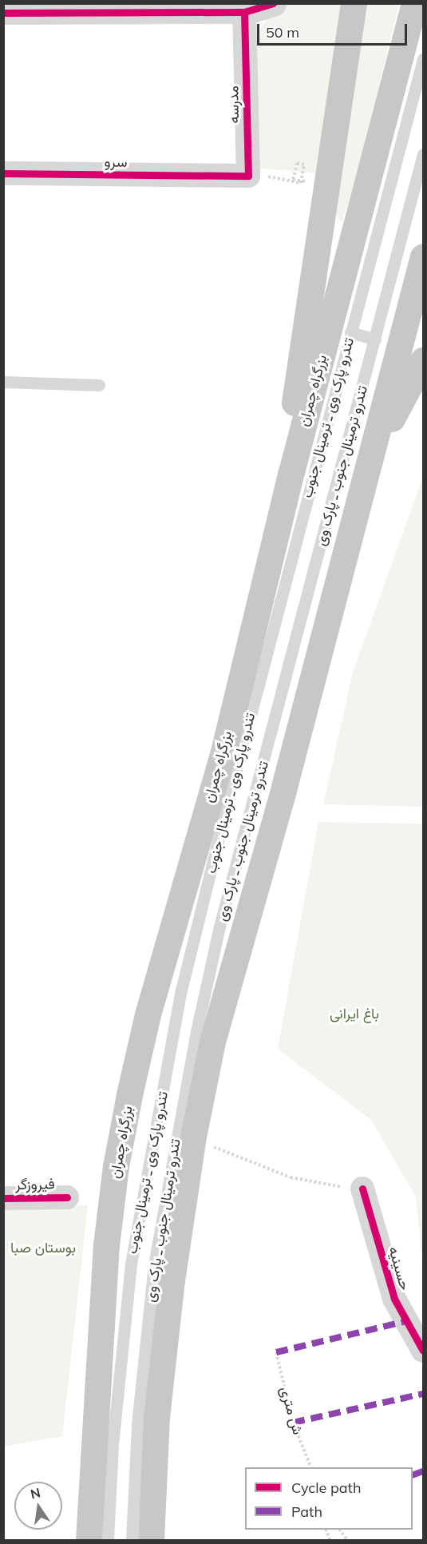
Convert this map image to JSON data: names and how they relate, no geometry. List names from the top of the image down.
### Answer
{
  "streets": {
    "highway": ["بزرگراه چمران"],
    "street": [
      "مدرسه",
      "سرو",
      "فیروزگر",
      "حسینیه"
    ],
    "lane": ["تندرو پارک وی ـ ترمینال جنوب", "تندرو ترمینال جنوب ـ پارک وی"],
    "path": ["ش متری"]
  },
  "crossings": [
    ["مدرسه", "سرو"]
  ],
  "parks": ["باغ ایرانی", "بوستان صبا"],
  "legend": ["Cycle path", "Path"],
  "scale_bar": "50 m",
  "north": "top"
}
